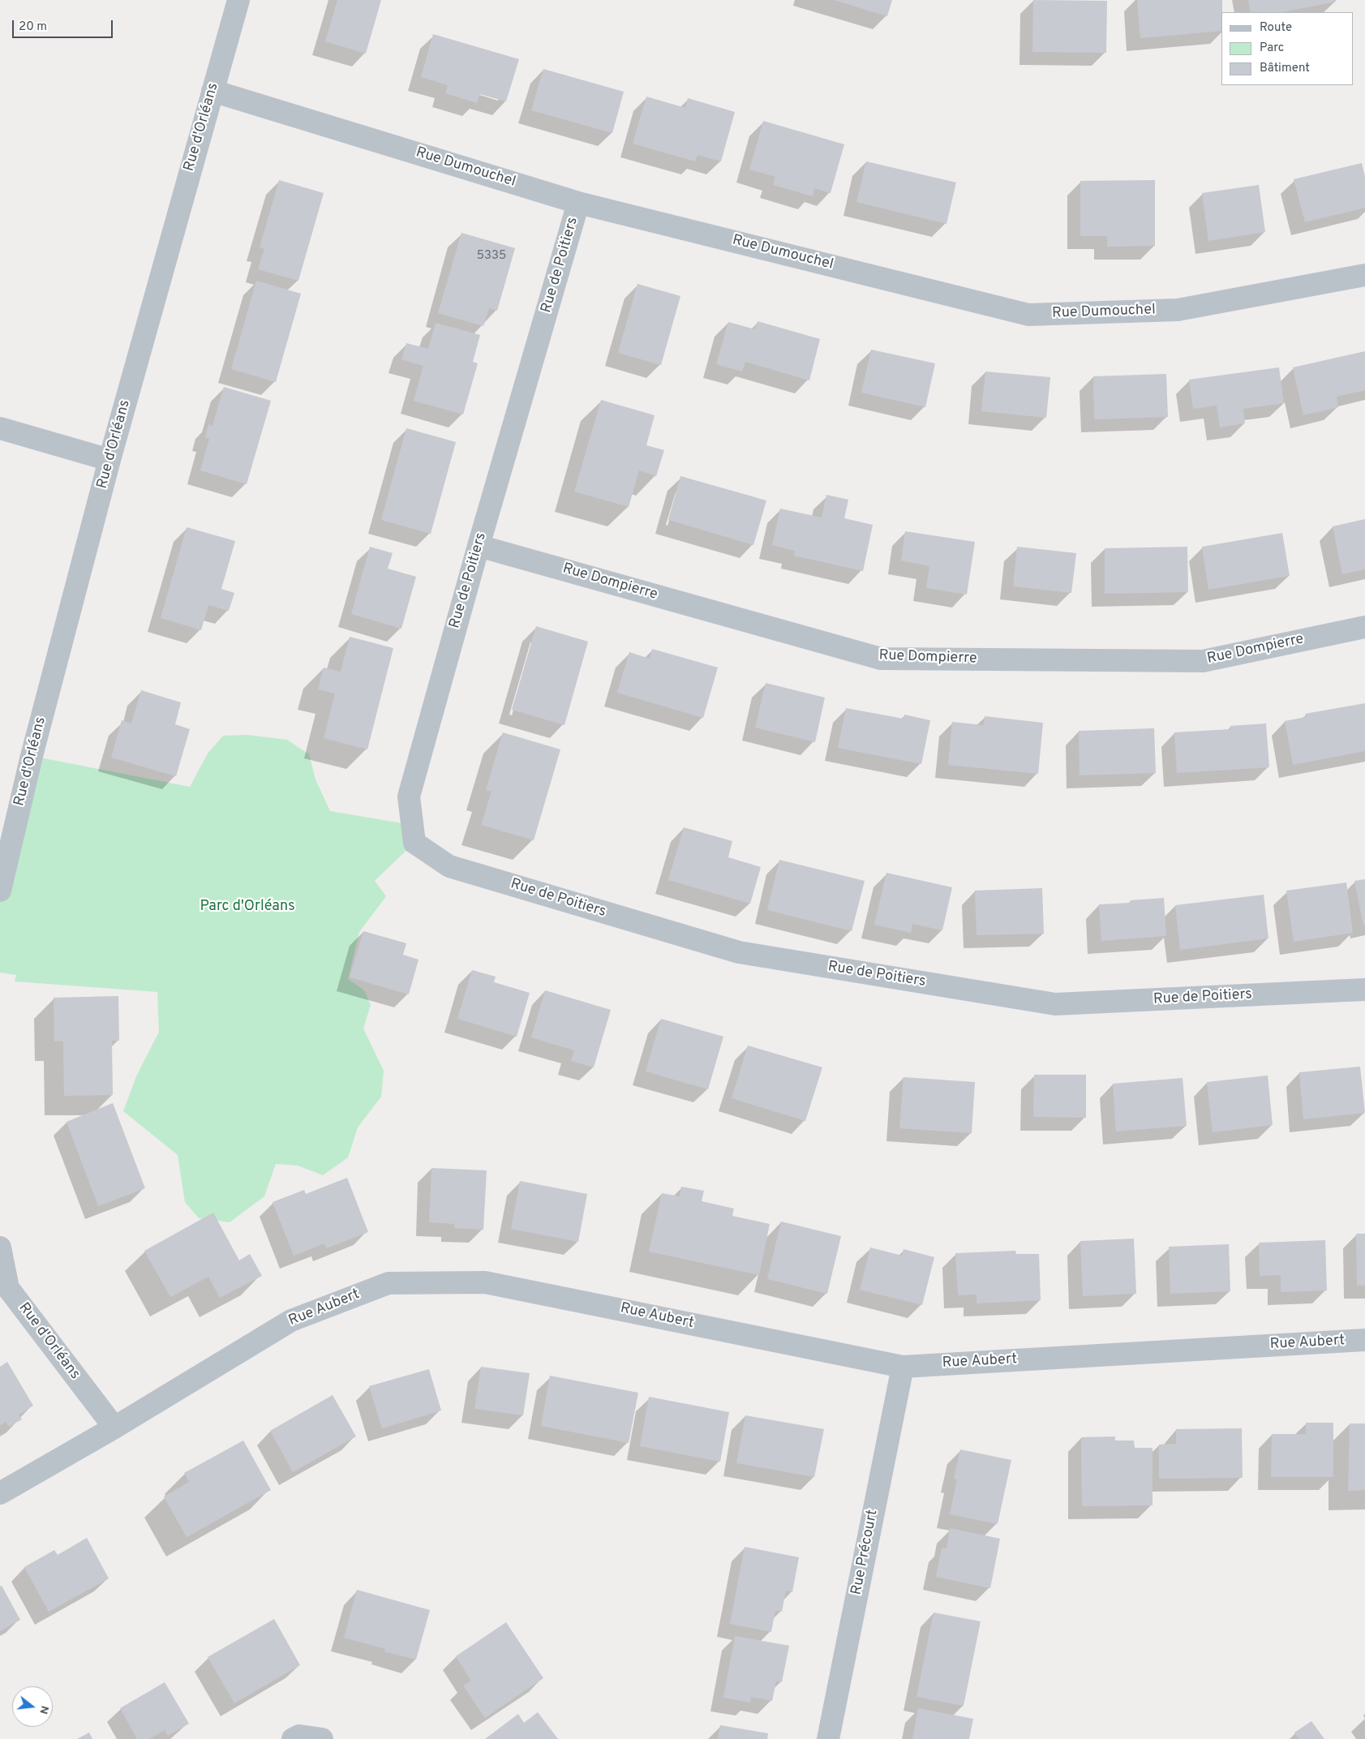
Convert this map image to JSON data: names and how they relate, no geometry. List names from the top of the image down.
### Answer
{
  "streets": {
    "street": [
      "Rue d'Orléans",
      "Rue Dumouchel",
      "Rue de Poitiers",
      "Rue Dompierre",
      "Rue Aubert",
      "Rue Précourt"
    ]
  },
  "crossings": [
    ["Rue d'Orléans", "Rue Dumouchel"],
    ["Rue d'Orléans", "Rue Aubert"],
    ["Rue Dumouchel", "Rue de Poitiers"],
    ["Rue de Poitiers", "Rue Dompierre"],
    ["Rue Aubert", "Rue Précourt"]
  ],
  "parks": ["Parc d'Orléans"],
  "house_numbers": ["5335"],
  "legend": ["Route", "Parc", "Bâtiment"],
  "scale_bar": "20 m",
  "north": "right"
}
